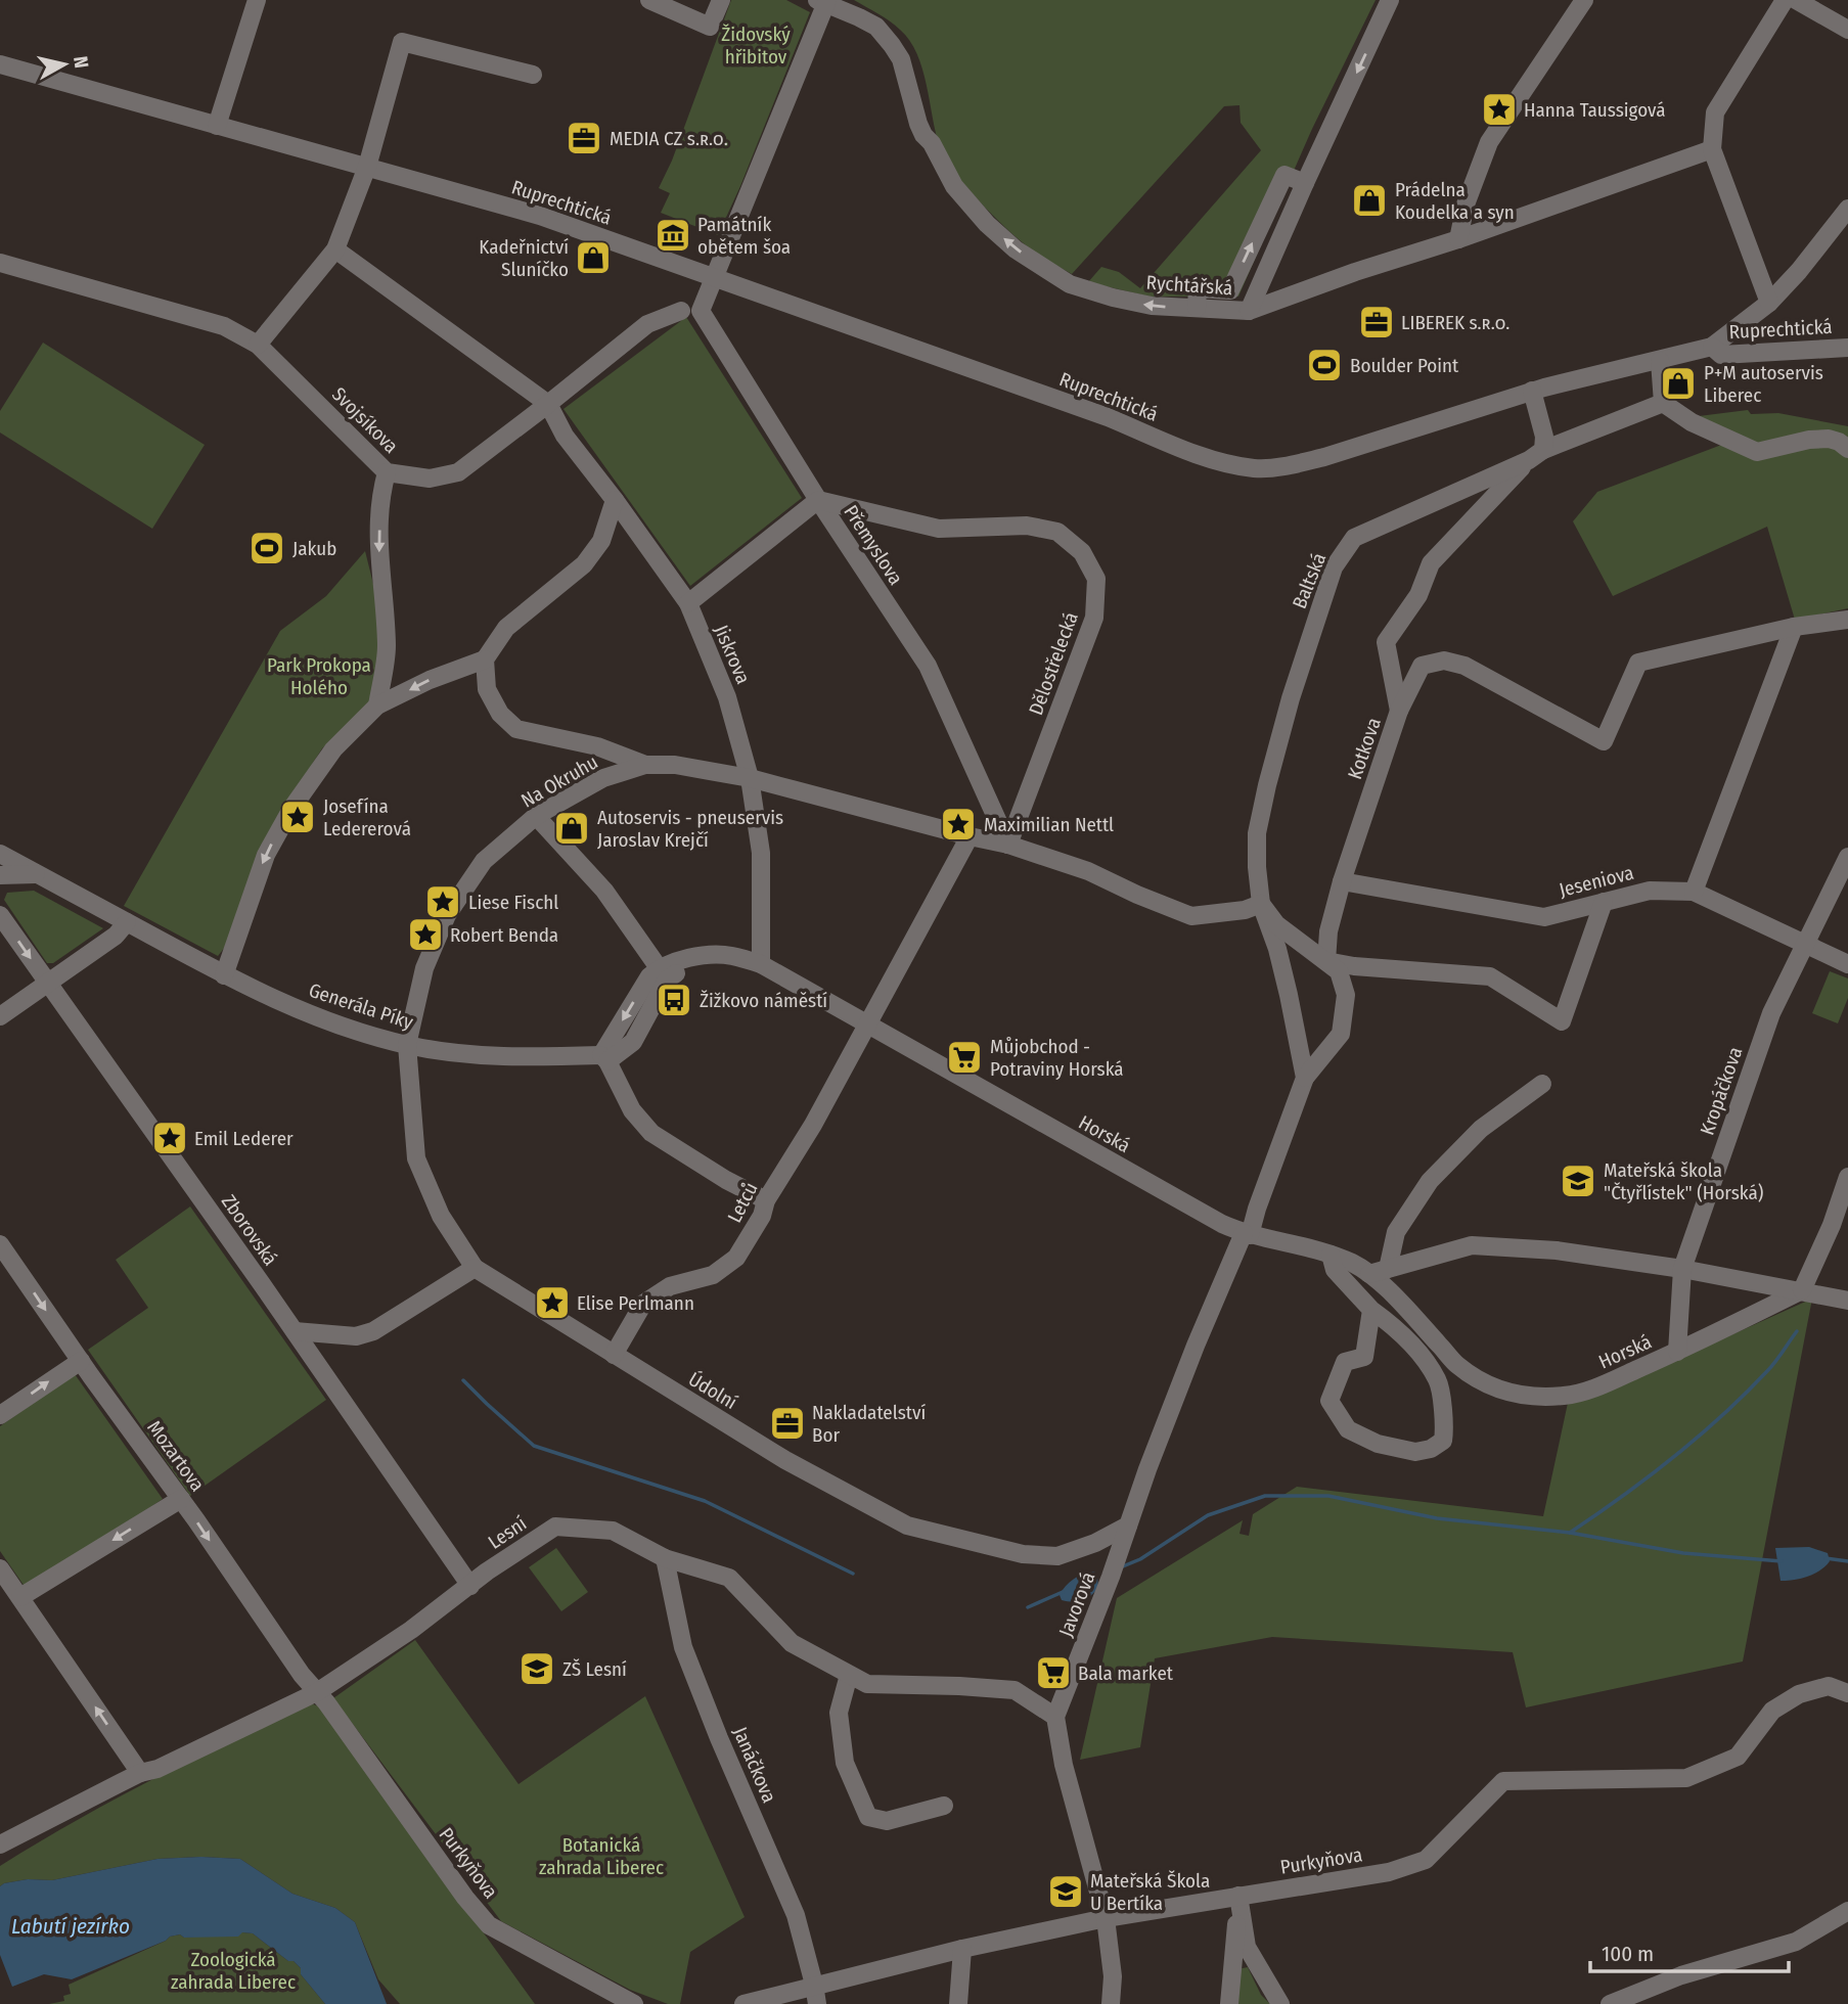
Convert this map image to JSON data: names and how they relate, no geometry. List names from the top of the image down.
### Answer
{
  "streets": {
    "street": [
      "Ruprechtická",
      "Rychtářská",
      "Svojsíkova",
      "Přemyslova",
      "Baltská",
      "Jiskrova",
      "Dělostřelecká",
      "Kotkova",
      "Na Okruhu",
      "Jeseniova",
      "Generála Píky",
      "Kropáčkova",
      "Horská",
      "Letců",
      "Zborovská",
      "Údolní",
      "Mozartova",
      "Lesní",
      "Javorová",
      "Janáčkova",
      "Purkyňova"
    ]
  },
  "crossings": [
    ["Ruprechtická", "Přemyslova"],
    ["Svojsíkova", "Jiskrova"],
    ["Přemyslova", "Dělostřelecká"],
    ["Přemyslova", "Na Okruhu"],
    ["Baltská", "Kotkova"],
    ["Baltská", "Na Okruhu"],
    ["Jiskrova", "Na Okruhu"],
    ["Jiskrova", "Generála Píky"],
    ["Jiskrova", "Horská"],
    ["Jiskrova", "Letců"],
    ["Dělostřelecká", "Na Okruhu"],
    ["Kotkova", "Jeseniova"],
    ["Na Okruhu", "Generála Píky"],
    ["Na Okruhu", "Letců"],
    ["Na Okruhu", "Údolní"],
    ["Jeseniova", "Kropáčkova"],
    ["Generála Píky", "Horská"],
    ["Generála Píky", "Letců"],
    ["Kropáčkova", "Horská"],
    ["Horská", "Letců"],
    ["Horská", "Javorová"],
    ["Letců", "Údolní"],
    ["Zborovská", "Lesní"],
    ["Údolní", "Javorová"],
    ["Mozartova", "Lesní"],
    ["Mozartova", "Purkyňova"],
    ["Lesní", "Javorová"],
    ["Lesní", "Janáčkova"],
    ["Lesní", "Purkyňova"],
    ["Janáčkova", "Purkyňova"]
  ],
  "one_way": ["Rychtářská", "Mozartova"],
  "water": ["Labutí jezírko"],
  "parks": [
    "Židovský hřibitov",
    "Park Prokopa Holého",
    "Botanická zahrada Liberec",
    "Zoologická zahrada Liberec"
  ],
  "places": {
    "place": [
      "Hanna Taussigová",
      "Josefína Ledererová",
      "Maximilian Nettl",
      "Liese Fischl",
      "Robert Benda",
      "Emil Lederer",
      "Elise Perlmann"
    ],
    "office": ["MEDIA CZ s.ʀ.ᴏ.", "LIBEREK s.ʀ.ᴏ.", "Nakladatelství Bor"],
    "shop": [
      "Prádelna Koudelka a syn",
      "Kadeřnictví Sluníčko",
      "P+M autoservis Liberec",
      "Autoservis - pneuservis Jaroslav Krejčí"
    ],
    "museum": ["Památník obětem šoa"],
    "sports": ["Boulder Point", "Jakub"],
    "bus stop": ["Žižkovo náměstí"],
    "supermarket": ["Můjobchod - Potraviny Horská", "Bala market"],
    "school or university": ["Mateřská škola \"Čtyřlístek\" (Horská)", "ZŠ Lesní", "Mateřská Škola U Bertíka"]
  },
  "scale_bar": "100 m",
  "north": "right"
}
